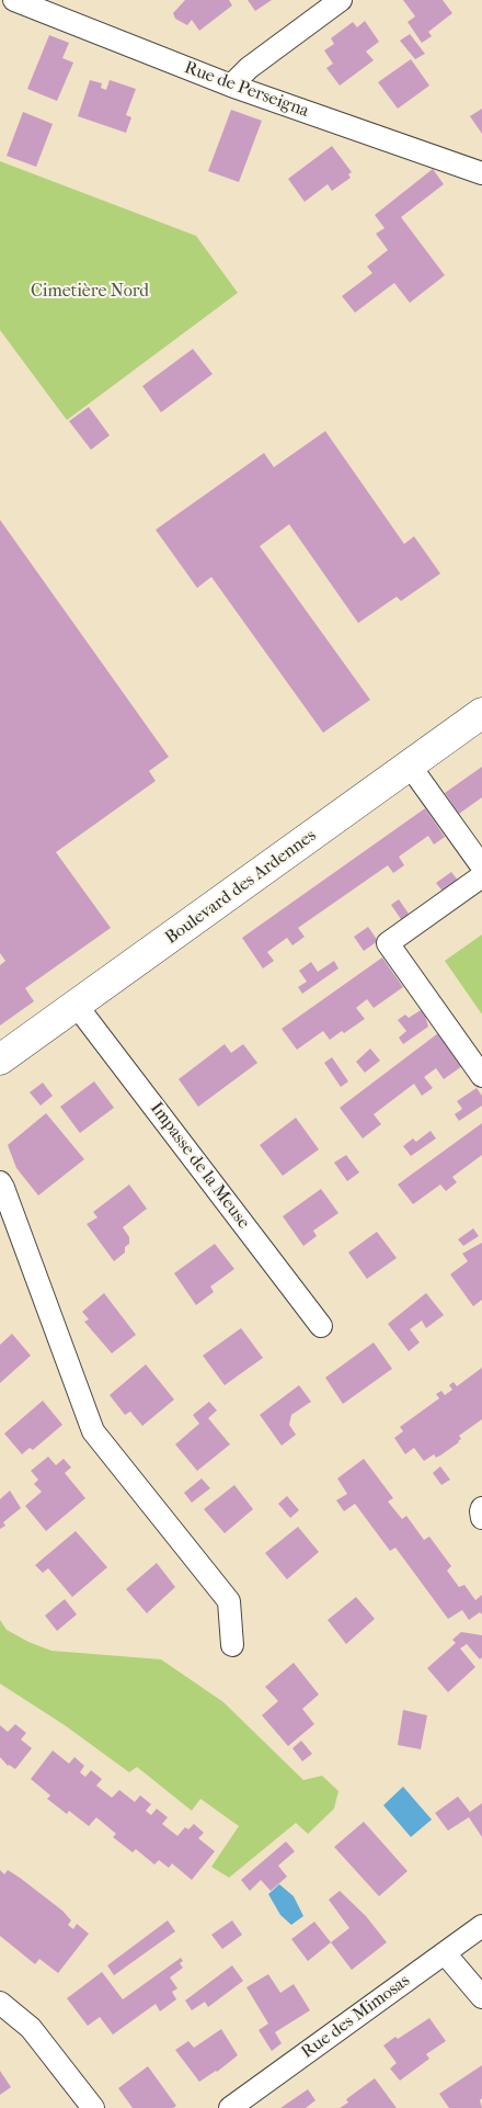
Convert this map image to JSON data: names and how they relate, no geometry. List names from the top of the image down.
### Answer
{
  "streets": {
    "main road": ["Boulevard des Ardennes"],
    "street": ["Rue de Perseigna", "Impasse de la Meuse", "Rue des Mimosas"]
  },
  "crossings": [
    ["Boulevard des Ardennes", "Impasse de la Meuse"]
  ],
  "parks": ["Cimetière Nord"]
}
